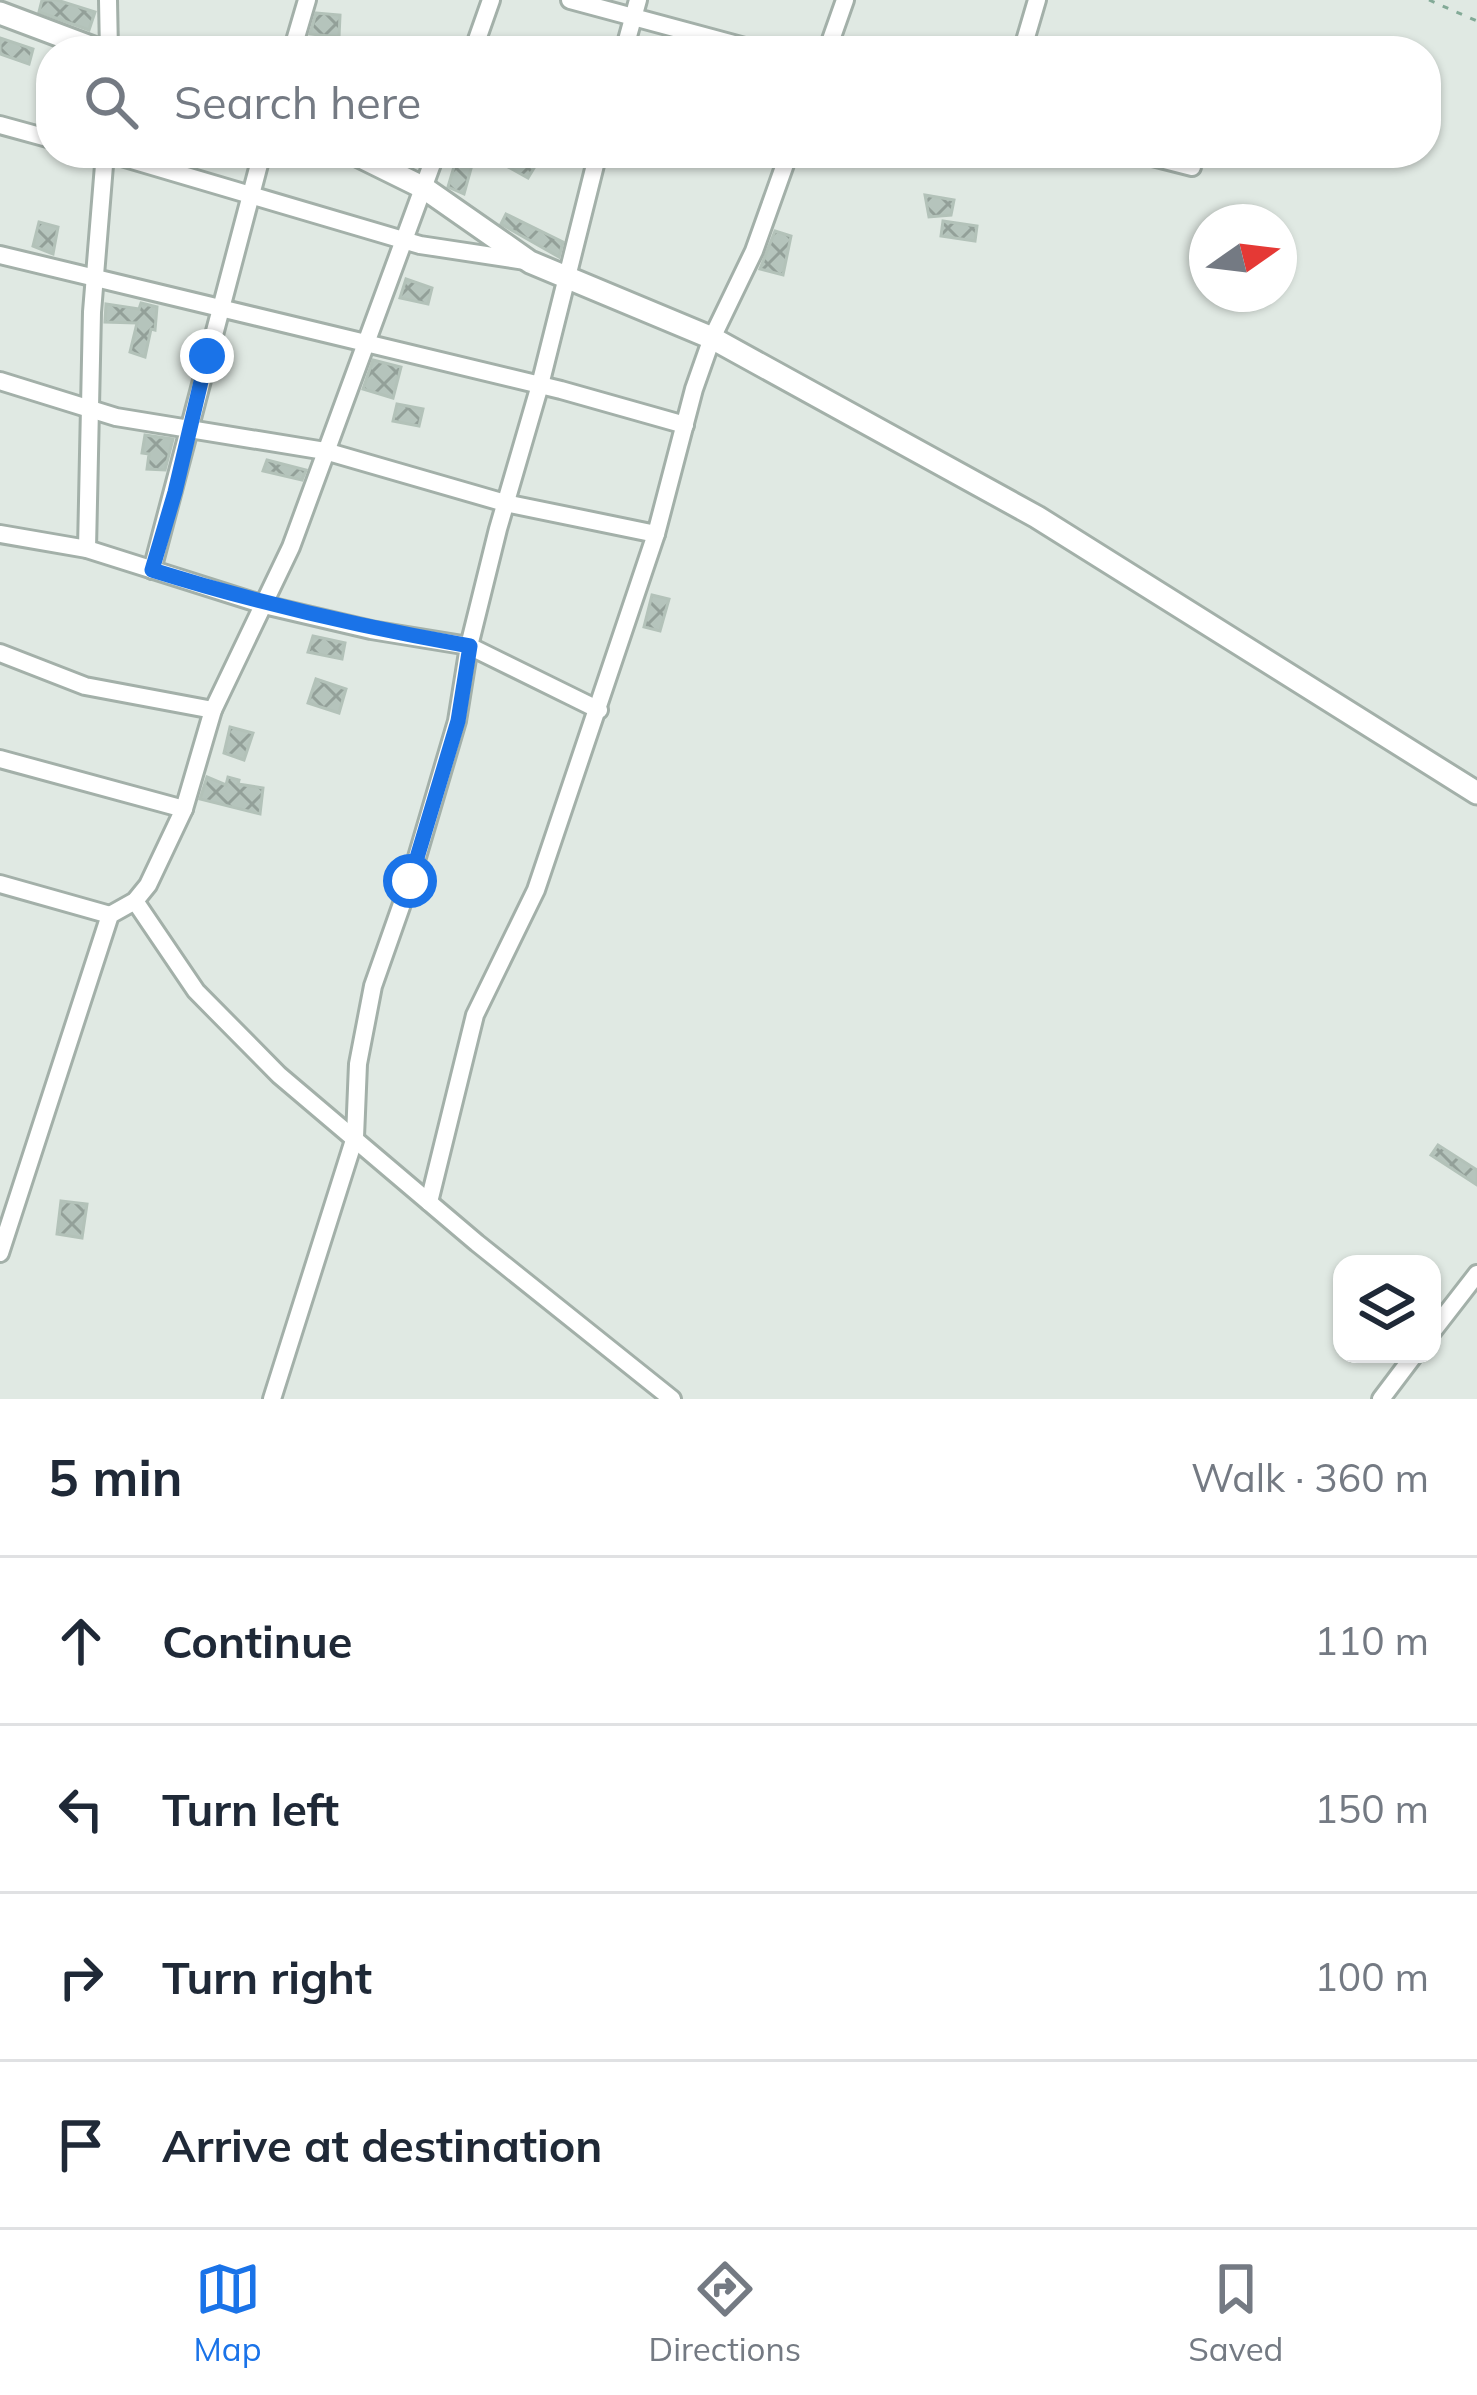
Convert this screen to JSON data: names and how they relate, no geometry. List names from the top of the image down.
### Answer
{
  "north": "right",
  "page": {
    "search": "Search here",
    "heading": ["5 min", "Walk · 360 m"],
    "list": [
      ["Continue", "110 m"],
      ["Turn left", "150 m"],
      ["Turn right", "100 m"],
      "Arrive at destination"
    ],
    "nav": ["Map", "Directions", "Saved"]
  }
}
